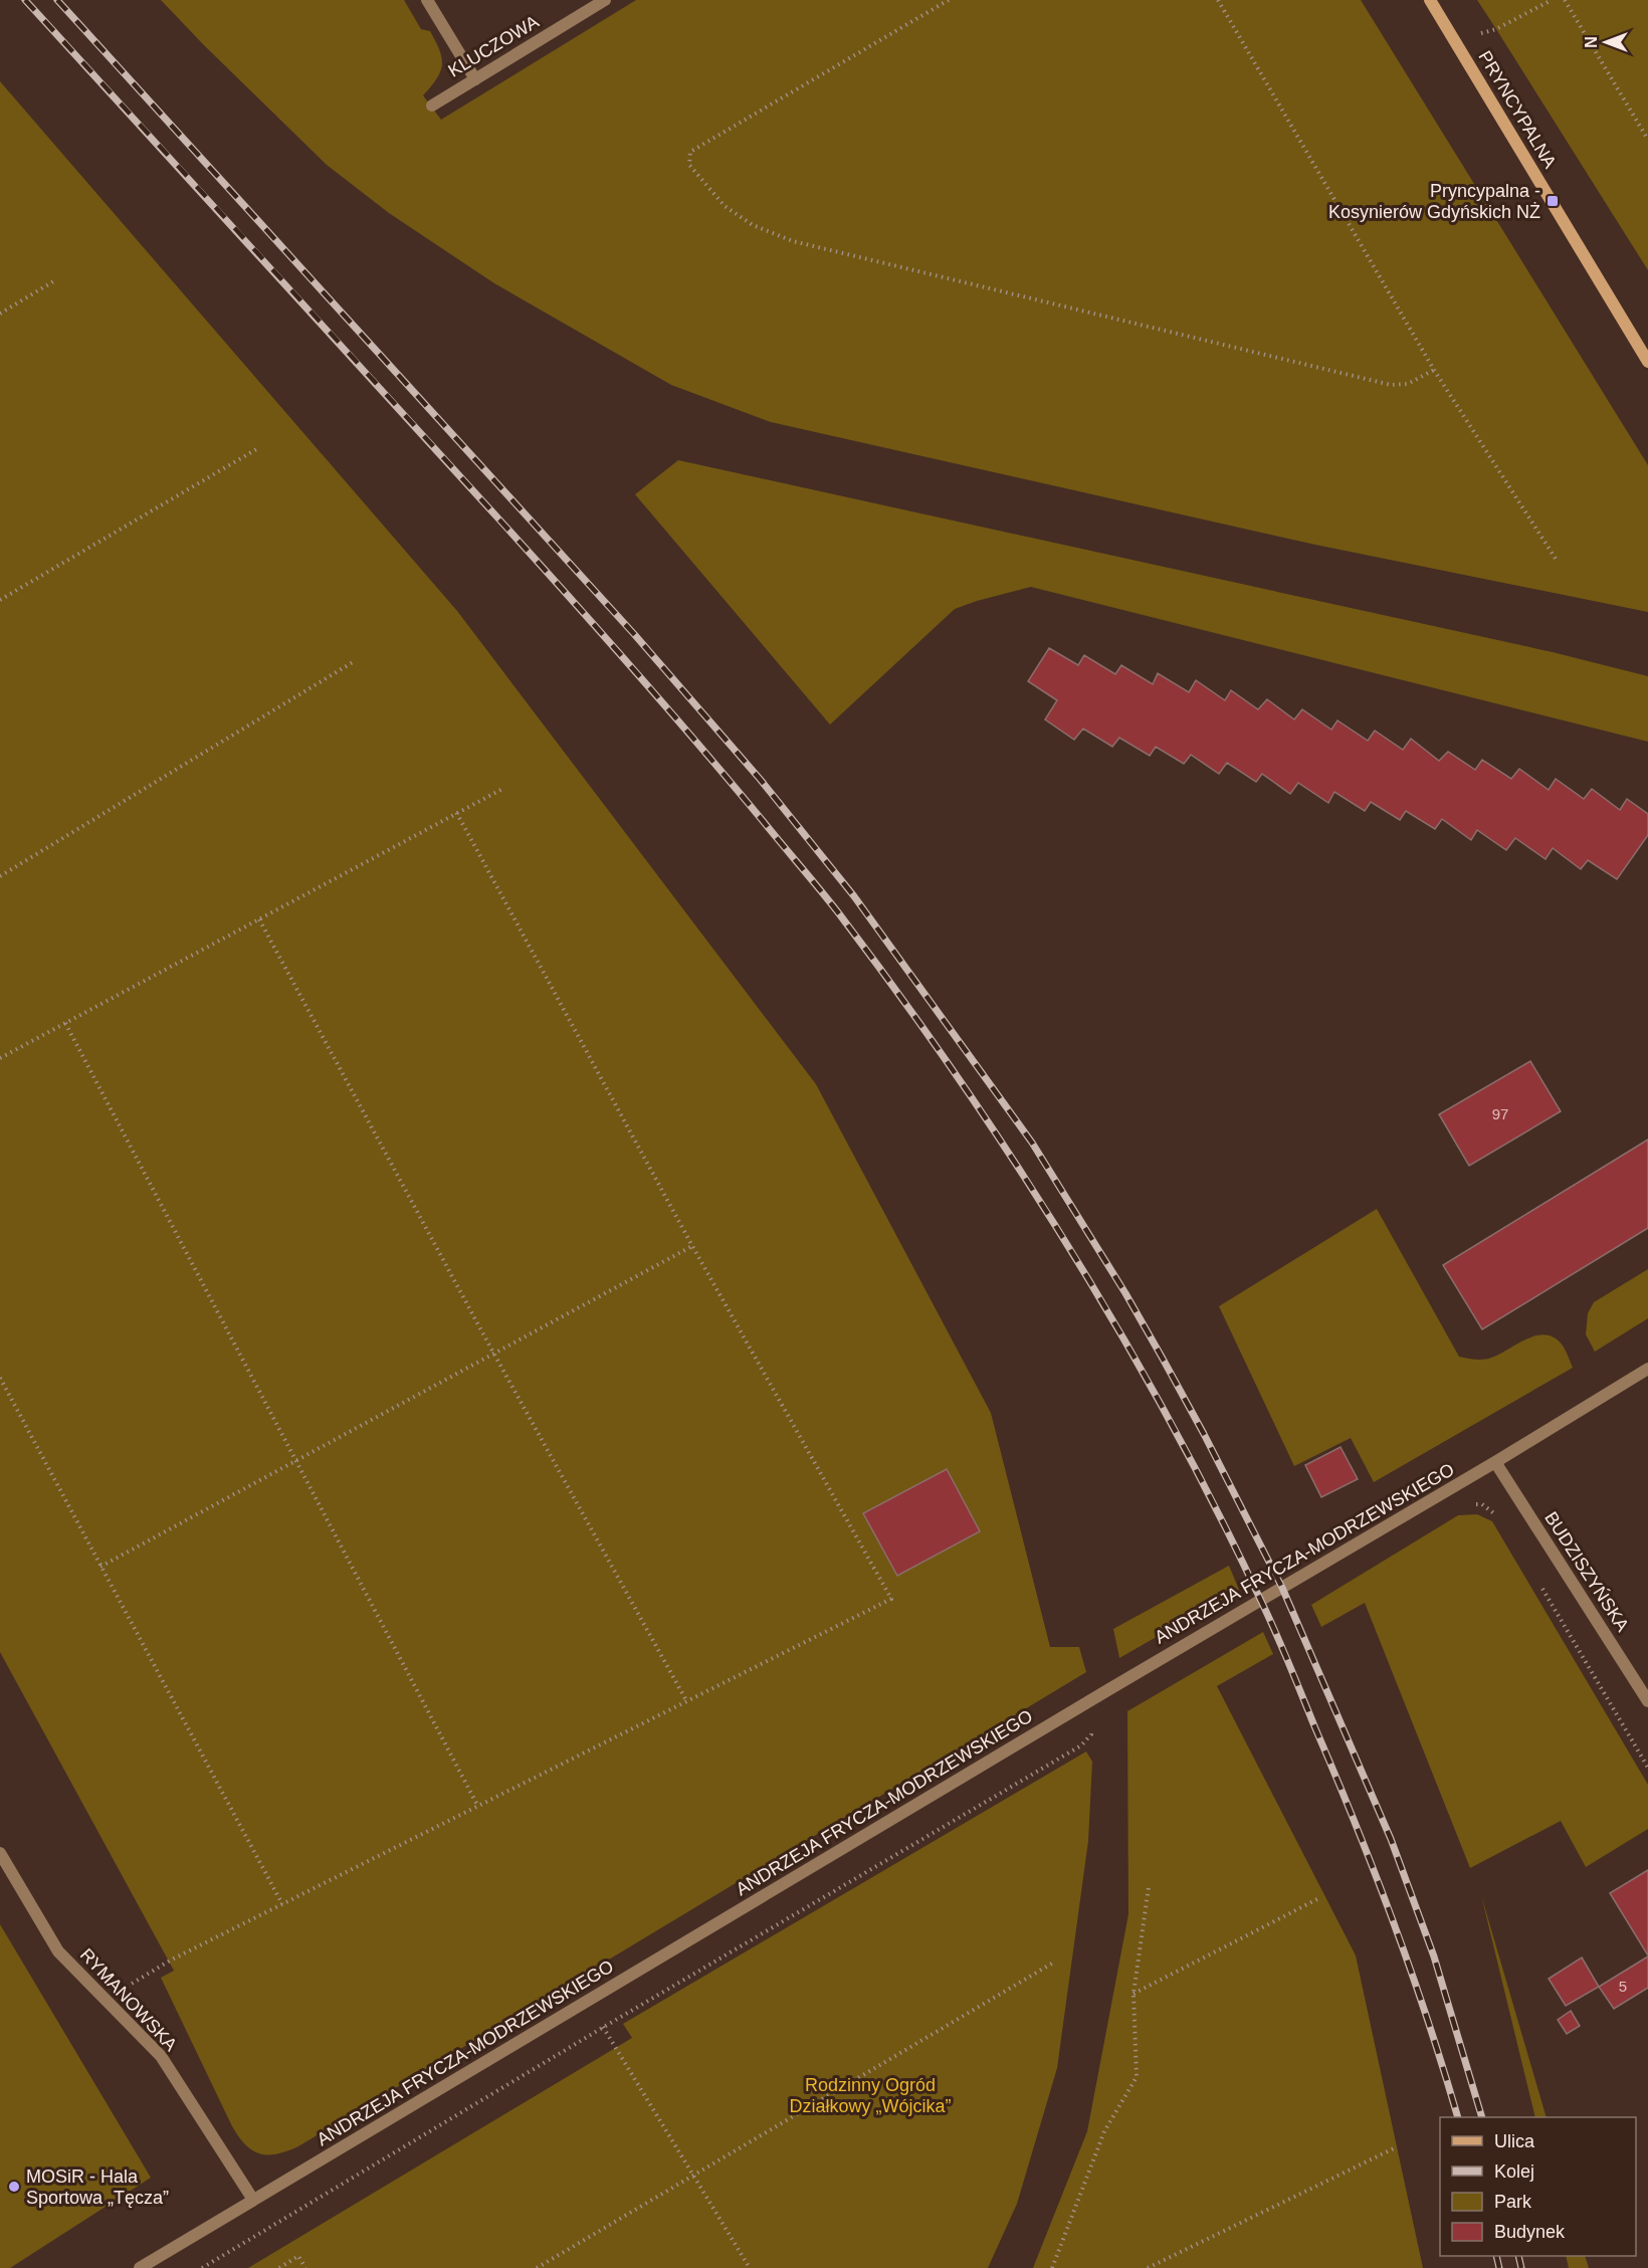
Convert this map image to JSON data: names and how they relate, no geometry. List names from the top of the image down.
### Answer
{
  "streets": {
    "street": [
      "KLUCZOWA",
      "PRYNCYPALNA",
      "ANDRZEJA FRYCZA-MODRZEWSKIEGO",
      "BUDZISZYŃSKA",
      "RYMANOWSKA"
    ]
  },
  "crossings": [
    ["ANDRZEJA FRYCZA-MODRZEWSKIEGO", "BUDZISZYŃSKA"],
    ["ANDRZEJA FRYCZA-MODRZEWSKIEGO", "RYMANOWSKA"]
  ],
  "parks": ["Rodzinny Ogród Działkowy „Wójcika”"],
  "places": {
    "transit": ["Pryncypalna - Kosynierów Gdyńskich NŻ"],
    "other": ["MOSiR - Hala Sportowa „Tęcza”"]
  },
  "house_numbers": ["97", "5"],
  "legend": [
    "Ulica",
    "Kolej",
    "Park",
    "Budynek"
  ],
  "north": "left"
}
